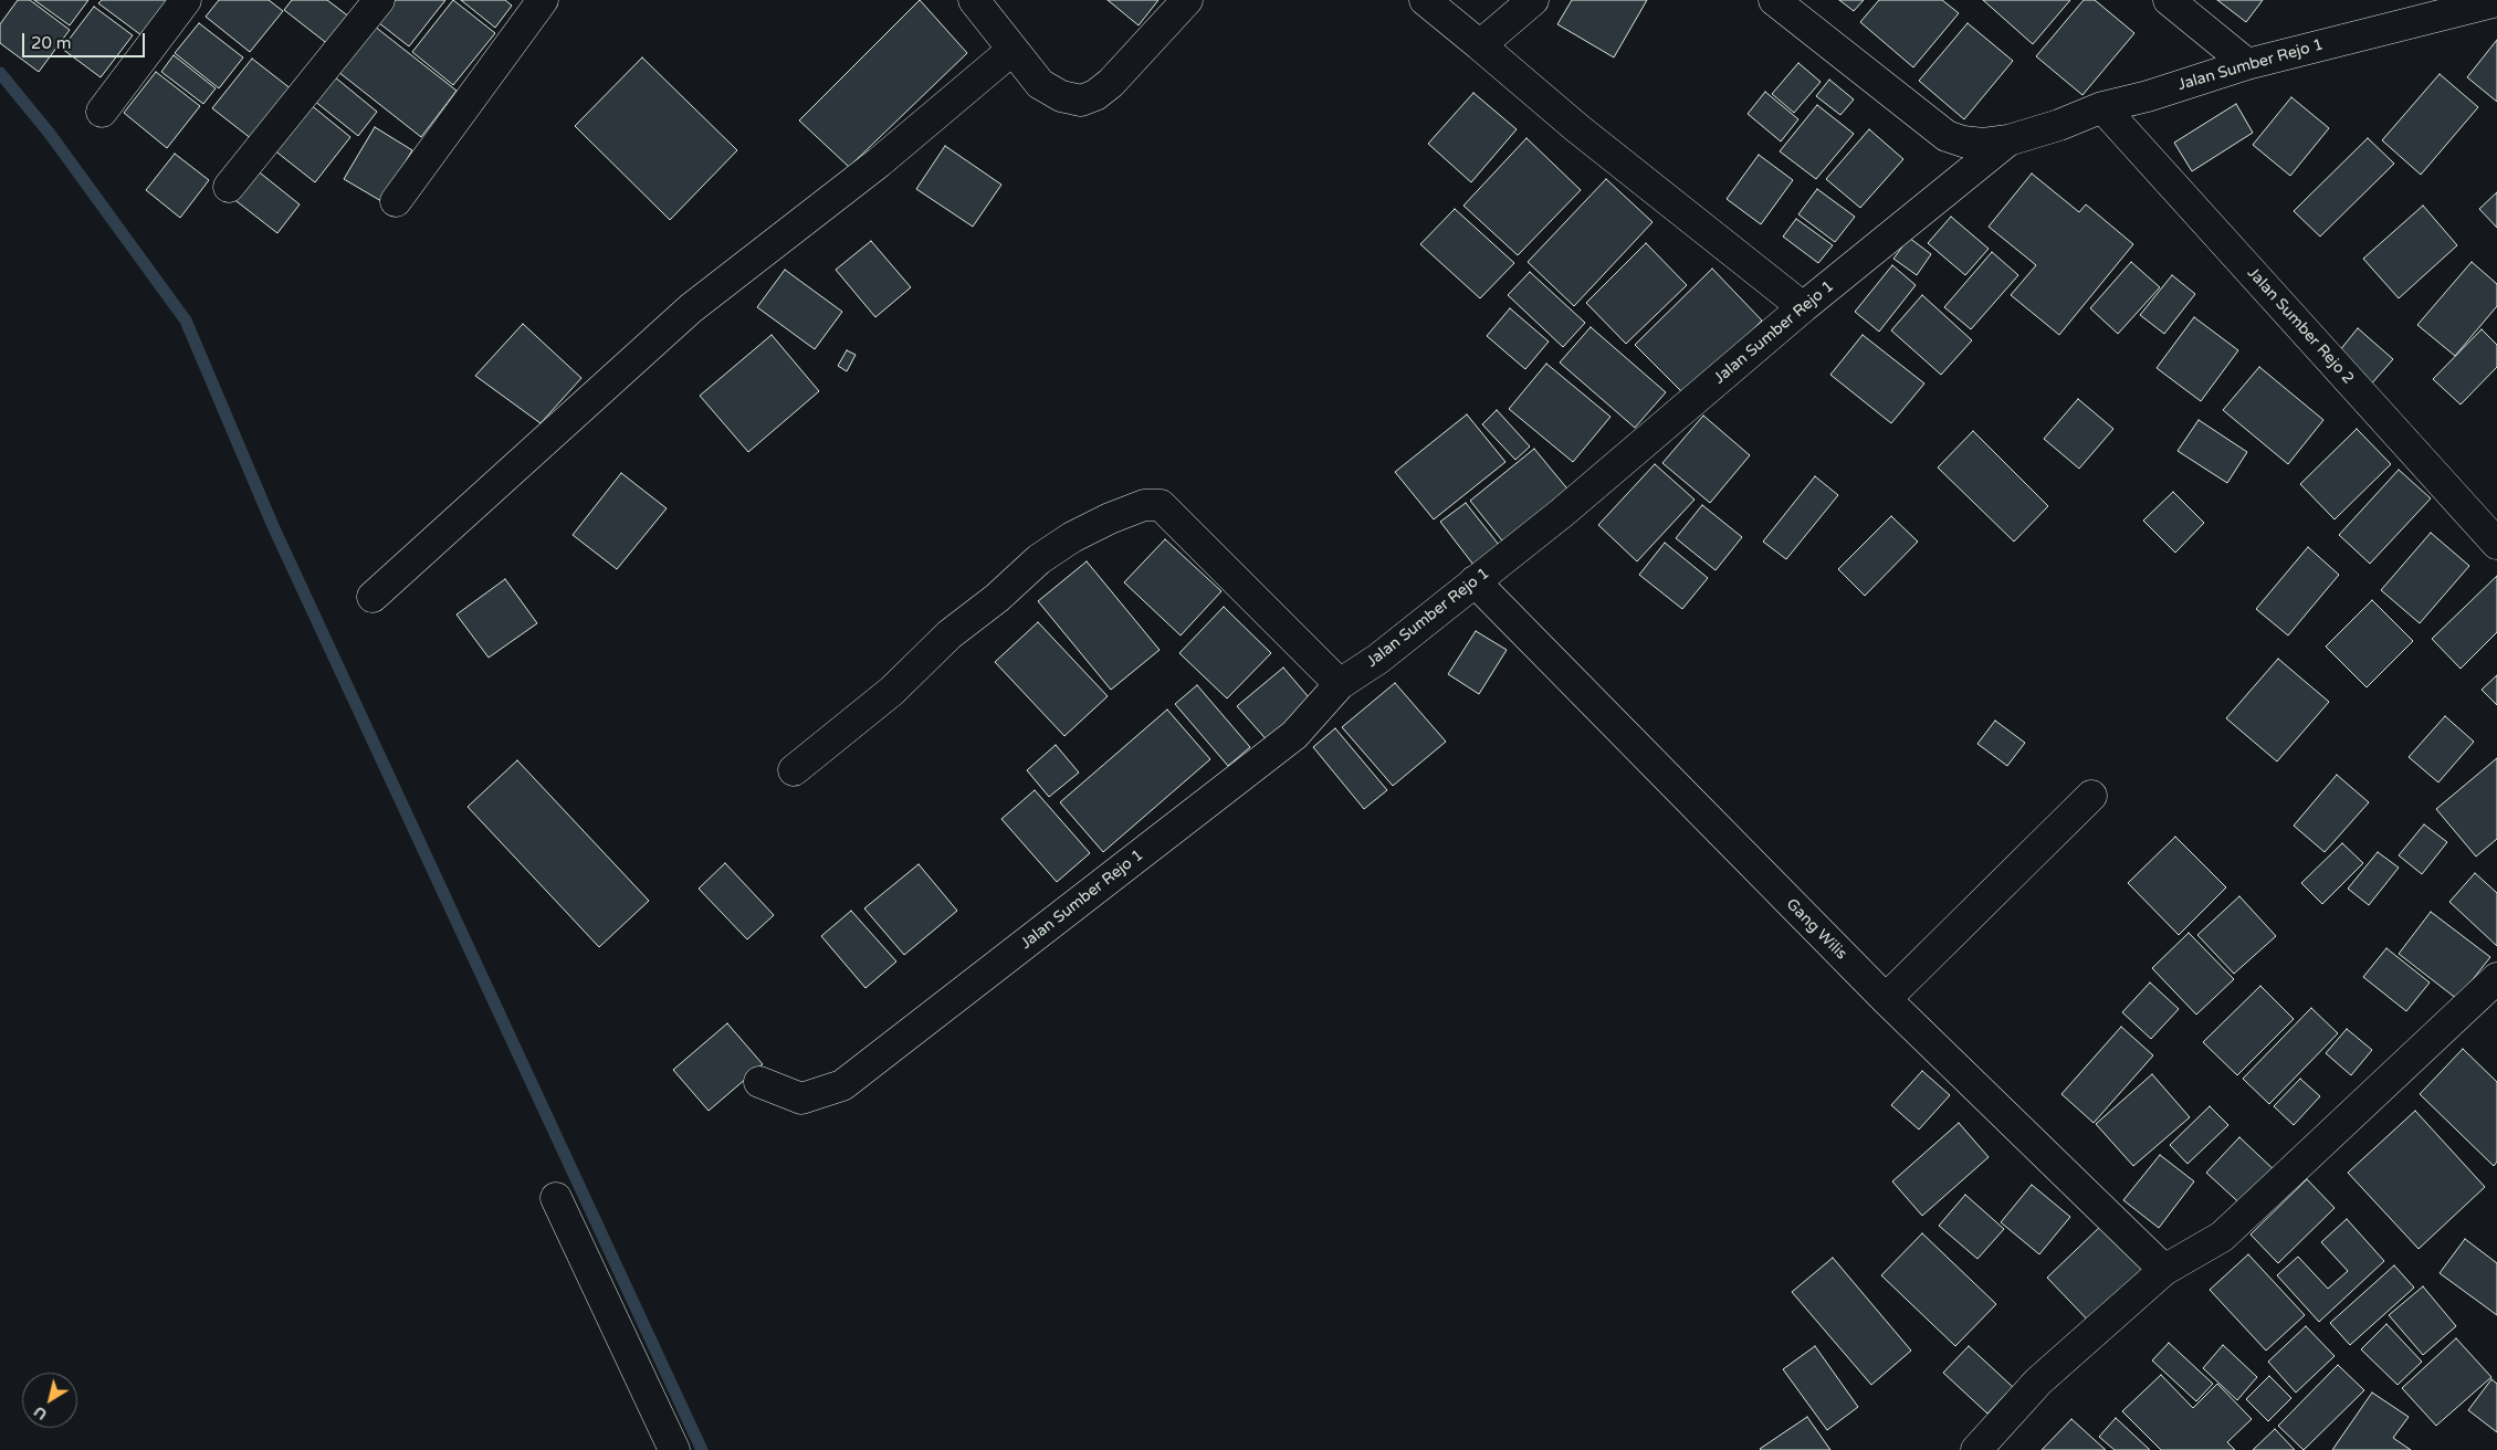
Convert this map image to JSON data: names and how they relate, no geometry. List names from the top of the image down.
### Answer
{
  "streets": {
    "street": ["Jalan Sumber Rejo 1", "Jalan Sumber Rejo 2", "Gang Wilis"]
  },
  "crossings": [
    ["Jalan Sumber Rejo 1", "Jalan Sumber Rejo 2"],
    ["Jalan Sumber Rejo 1", "Gang Wilis"]
  ],
  "scale_bar": "20 m",
  "north": "bottom left"
}
